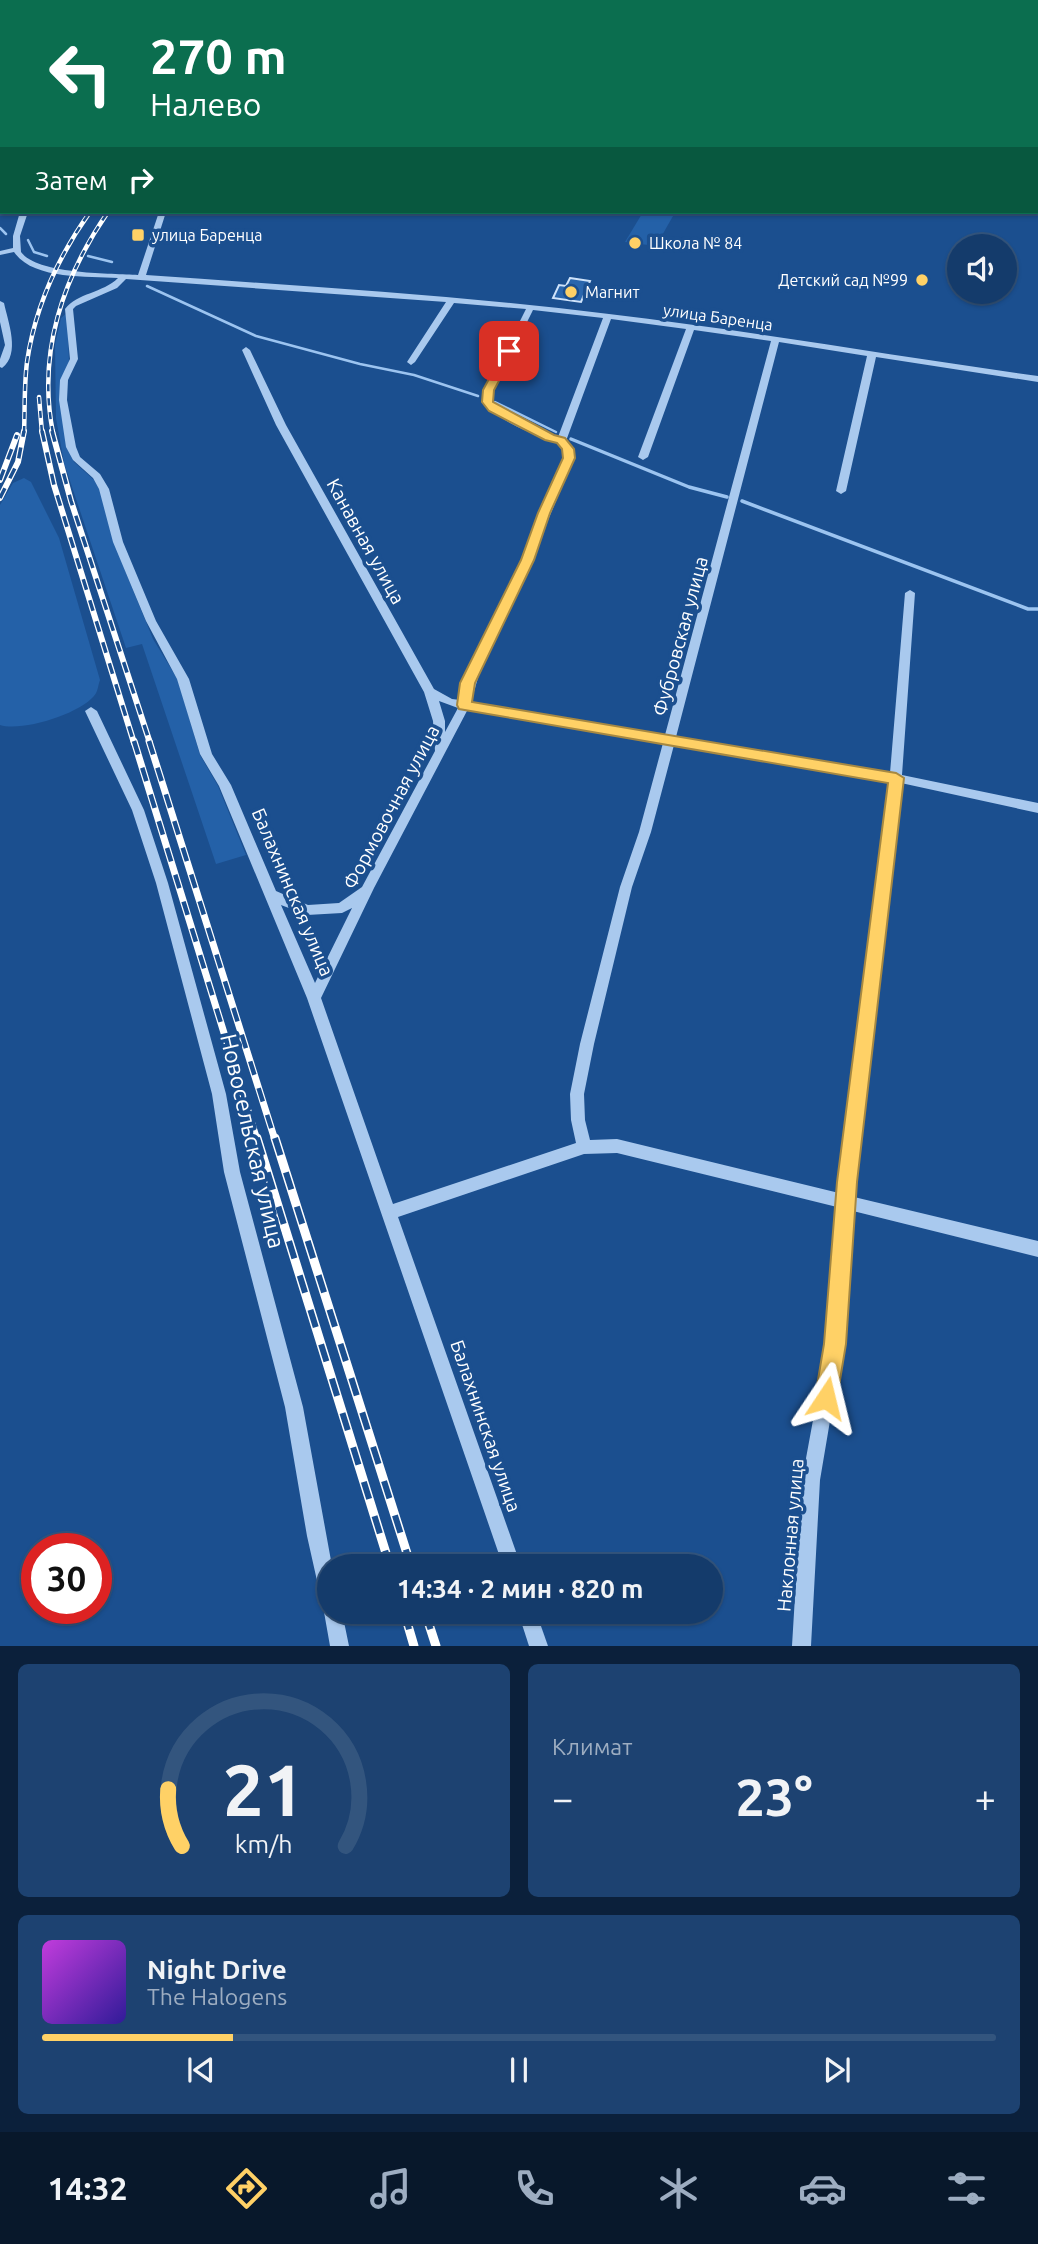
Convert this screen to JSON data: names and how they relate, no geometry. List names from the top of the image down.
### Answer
{
  "streets": {
    "street": [
      "улица Баренца",
      "Канавная улица",
      "Фубровская улица",
      "Формовочная улица",
      "Балахнинская улица",
      "Новосельская улица",
      "Наклонная улица"
    ]
  },
  "crossings": [
    ["улица Баренца", "Фубровская улица"],
    ["улица Баренца", "Формовочная улица"],
    ["улица Баренца", "Балахнинская улица"],
    ["Канавная улица", "Формовочная улица"],
    ["Формовочная улица", "Балахнинская улица"]
  ],
  "places": {
    "transit": ["улица Баренца"],
    "other": ["Школа № 84", "Детский сад №99", "Магнит"]
  },
  "page": {
    "turn": ["270 m", "Налево"],
    "then": "Затем",
    "limit": "30",
    "trip": "14:34 · 2 мин · 820 m",
    "tile": "Климат",
    "heat": ["−", "23°", "+"],
    "song": ["Night Drive", "The Halogens"],
    "tabs": "14:32",
    "gauge": ["21", "km/h"]
  }
}
